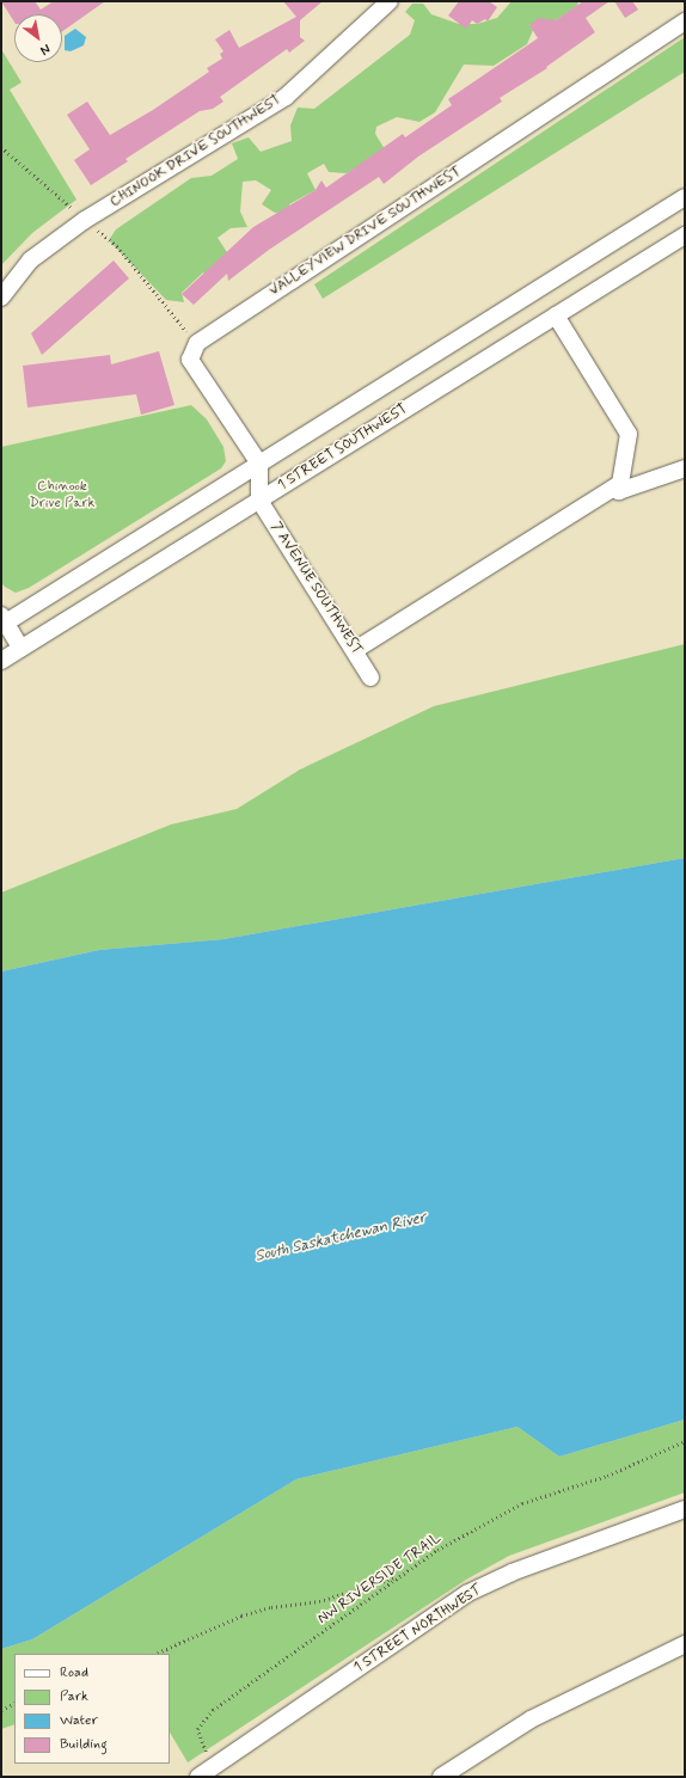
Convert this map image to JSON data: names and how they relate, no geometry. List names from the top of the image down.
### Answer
{
  "streets": {
    "street": [
      "CHINOOK DRIVE SOUTHWEST",
      "VALLEYVIEW DRIVE SOUTHWEST",
      "1 STREET SOUTHWEST",
      "7 AVENUE SOUTHWEST",
      "1 STREET NORTHWEST"
    ],
    "path": ["NW RIVERSIDE TRAIL"]
  },
  "crossings": [
    ["1 STREET SOUTHWEST", "7 AVENUE SOUTHWEST"],
    ["NW RIVERSIDE TRAIL", "1 STREET NORTHWEST"]
  ],
  "water": ["South Saskatchewan River"],
  "parks": ["Chinook Drive Park"],
  "legend": [
    "Road",
    "Park",
    "Water",
    "Building"
  ],
  "north": "bottom right"
}
